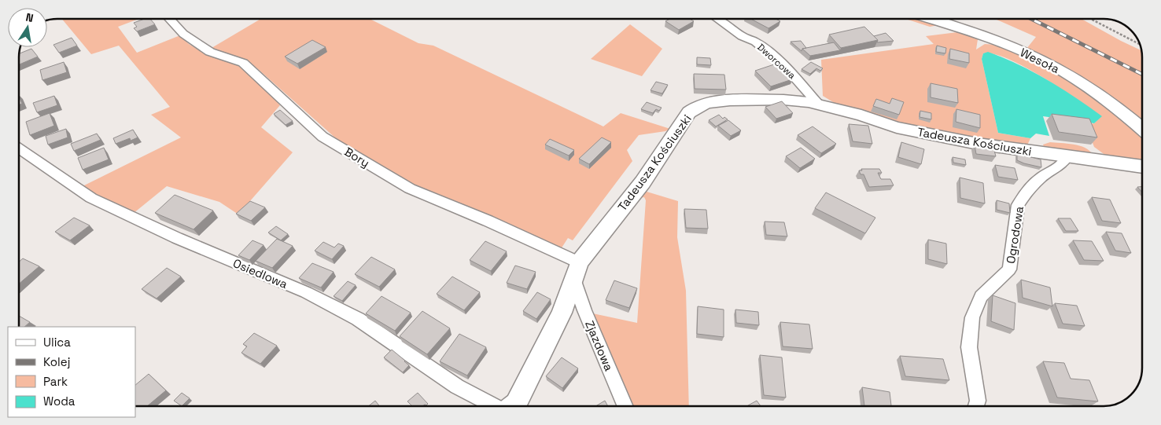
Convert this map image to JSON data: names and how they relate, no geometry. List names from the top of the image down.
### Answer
{
  "streets": {
    "street": [
      "Wesoła",
      "Dworcowa",
      "Tadeusza Kościuszki",
      "Bory",
      "Ogrodowa",
      "Osiedlowa",
      "Zjazdowa"
    ]
  },
  "crossings": [
    ["Dworcowa", "Tadeusza Kościuszki"],
    ["Tadeusza Kościuszki", "Bory"],
    ["Tadeusza Kościuszki", "Ogrodowa"],
    ["Tadeusza Kościuszki", "Zjazdowa"]
  ],
  "legend": [
    "Ulica",
    "Kolej",
    "Park",
    "Woda"
  ],
  "north": "top"
}
